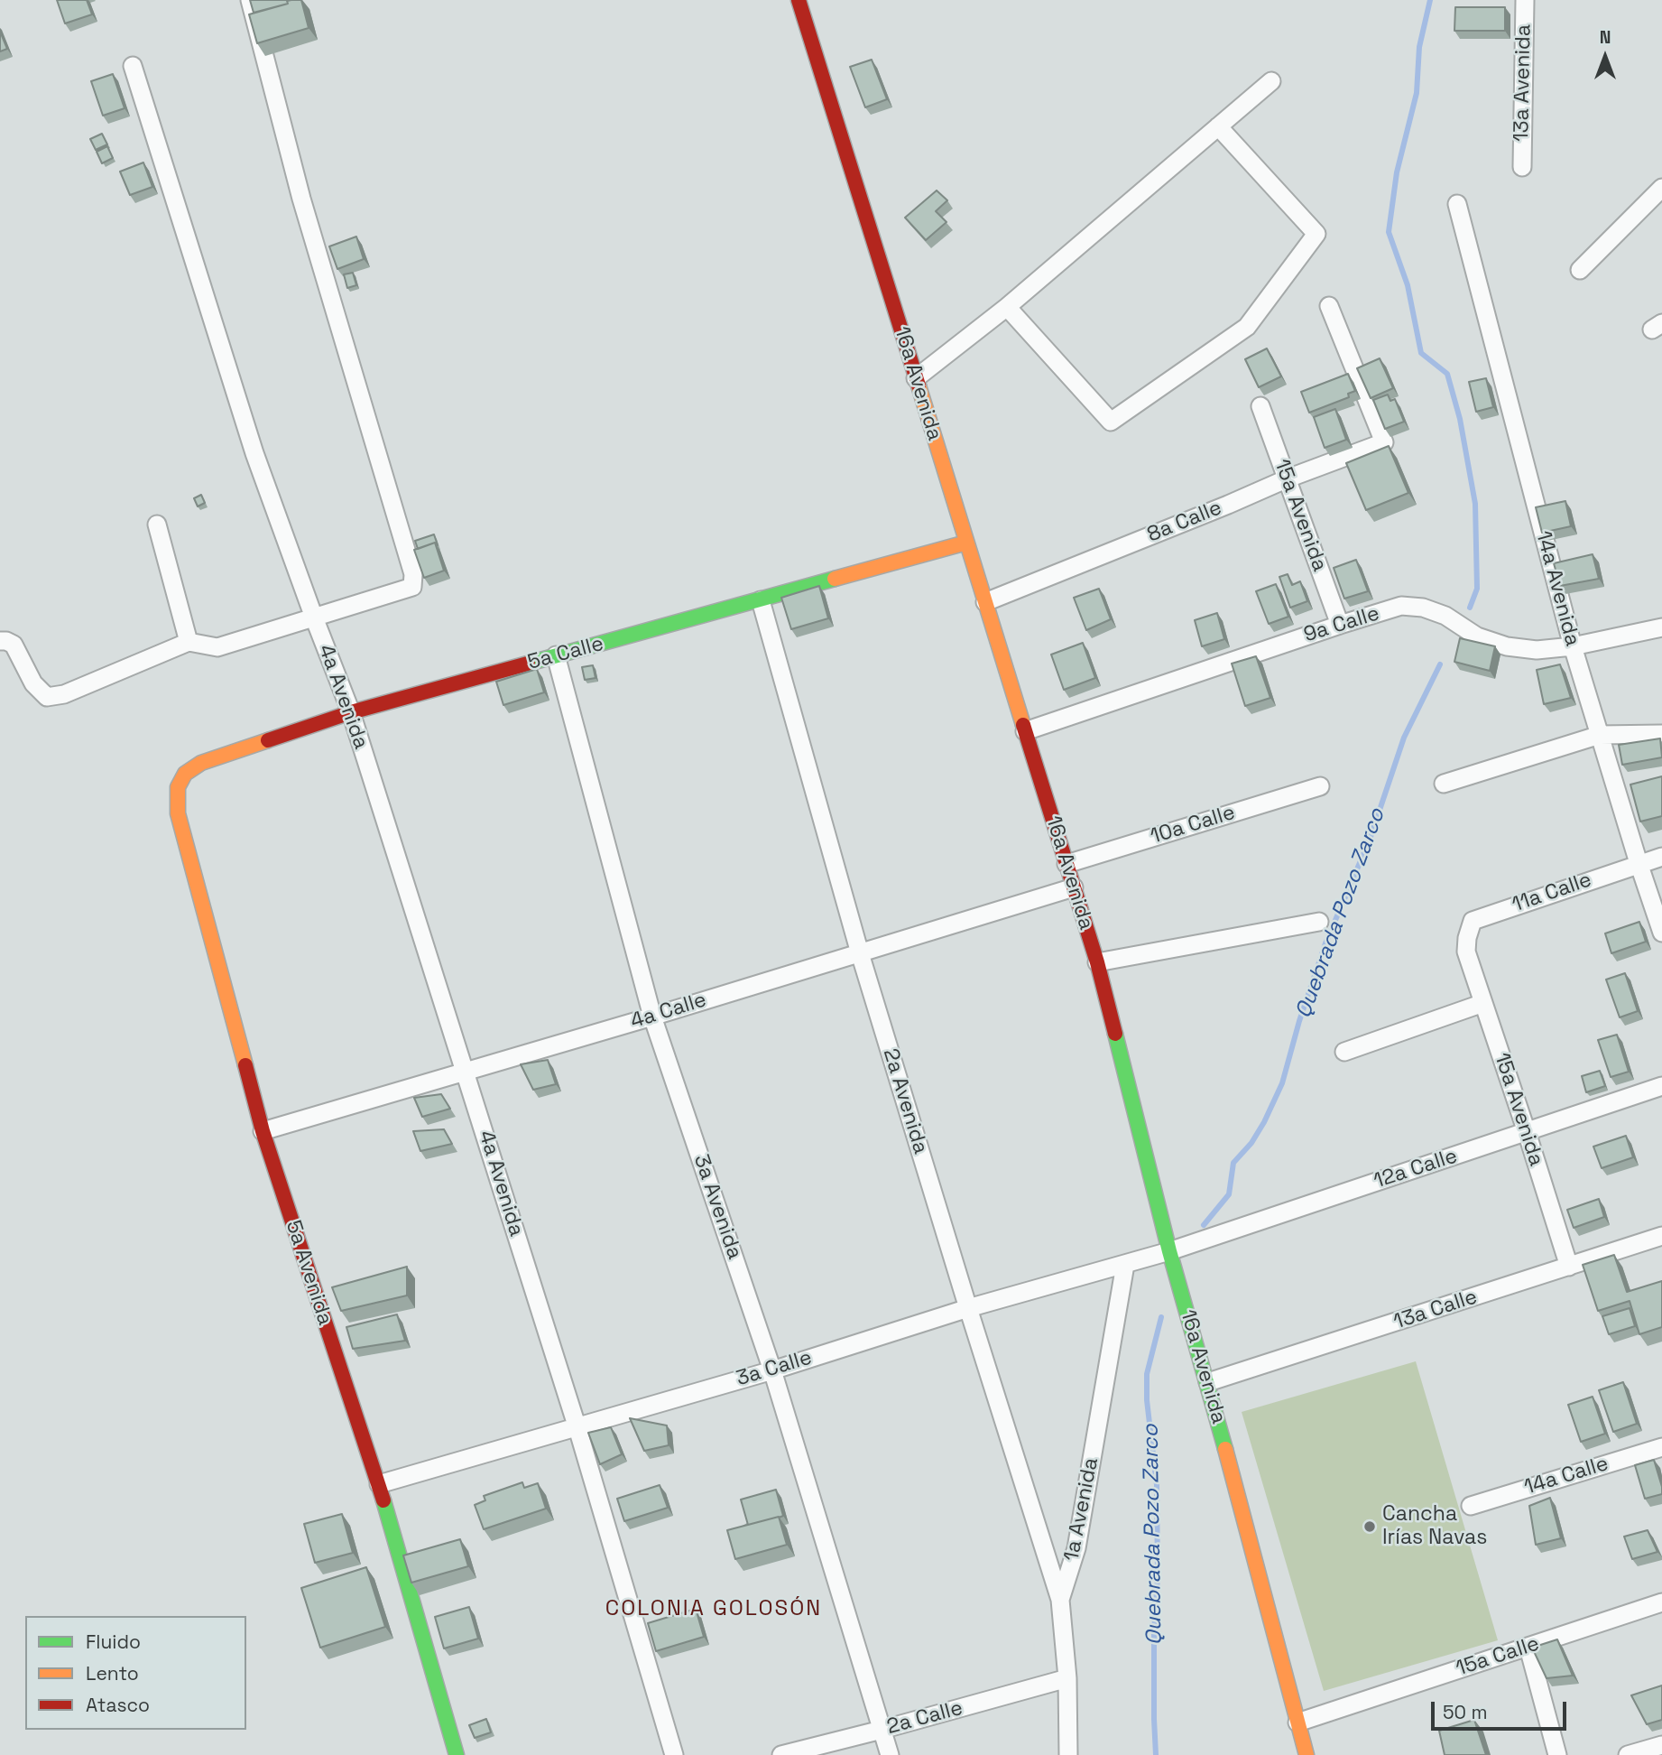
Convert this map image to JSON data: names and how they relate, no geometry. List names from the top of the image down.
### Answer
{
  "streets": {
    "street": [
      "13a Avenida",
      "16a Avenida",
      "15a Avenida",
      "8a Calle",
      "14a Avenida",
      "9a Calle",
      "5a Calle",
      "4a Avenida",
      "10a Calle",
      "11a Calle",
      "4a Calle",
      "2a Avenida",
      "12a Calle",
      "3a Avenida",
      "5a Avenida",
      "13a Calle",
      "3a Calle",
      "14a Calle",
      "1a Avenida",
      "15a Calle",
      "2a Calle"
    ]
  },
  "crossings": [
    ["16a Avenida", "8a Calle"],
    ["16a Avenida", "9a Calle"],
    ["16a Avenida", "5a Calle"],
    ["16a Avenida", "10a Calle"],
    ["16a Avenida", "4a Calle"],
    ["16a Avenida", "12a Calle"],
    ["16a Avenida", "13a Calle"],
    ["16a Avenida", "3a Calle"],
    ["16a Avenida", "15a Calle"],
    ["15a Avenida", "8a Calle"],
    ["15a Avenida", "9a Calle"],
    ["15a Avenida", "11a Calle"],
    ["15a Avenida", "12a Calle"],
    ["15a Avenida", "13a Calle"],
    ["14a Avenida", "9a Calle"],
    ["14a Avenida", "11a Calle"],
    ["5a Calle", "4a Avenida"],
    ["5a Calle", "2a Avenida"],
    ["5a Calle", "3a Avenida"],
    ["5a Calle", "5a Avenida"],
    ["4a Avenida", "4a Calle"],
    ["4a Avenida", "3a Calle"],
    ["4a Calle", "2a Avenida"],
    ["4a Calle", "3a Avenida"],
    ["4a Calle", "5a Avenida"],
    ["2a Avenida", "3a Calle"],
    ["2a Avenida", "1a Avenida"],
    ["12a Calle", "3a Calle"],
    ["3a Avenida", "3a Calle"],
    ["3a Avenida", "2a Calle"],
    ["5a Avenida", "3a Calle"],
    ["3a Calle", "1a Avenida"],
    ["1a Avenida", "2a Calle"]
  ],
  "districts": ["COLONIA GOLOSÓN"],
  "water": ["Quebrada Pozo Zarco"],
  "places": ["Cancha Irías Navas"],
  "legend": ["Fluido", "Lento", "Atasco"],
  "scale_bar": "50 m",
  "north": "top"
}
